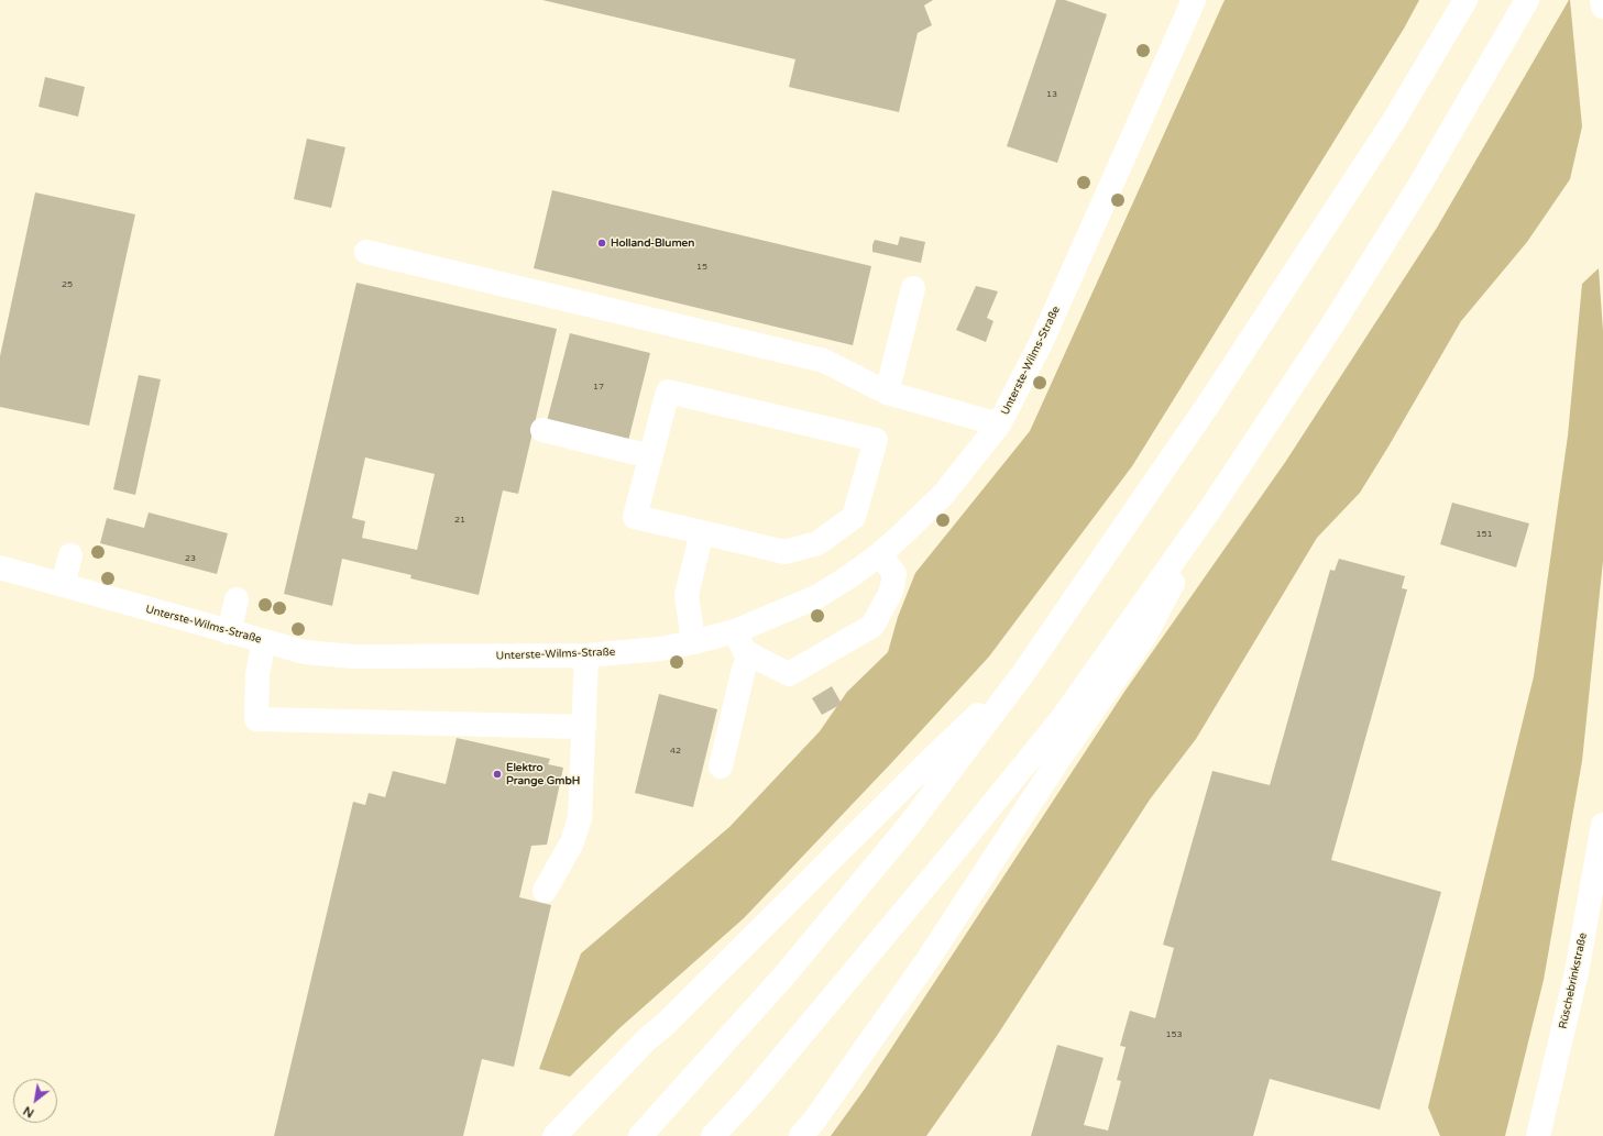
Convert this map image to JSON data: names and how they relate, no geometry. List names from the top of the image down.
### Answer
{
  "streets": {
    "main road": ["Unterste-Wilms-Straße", "Rüschebrinkstraße"]
  },
  "places": ["Holland-Blumen", "Elektro Prange GmbH"],
  "house_numbers": [
    "13",
    "15",
    "25",
    "17",
    "21",
    "151",
    "23",
    "42",
    "153"
  ],
  "north": "bottom left"
}
